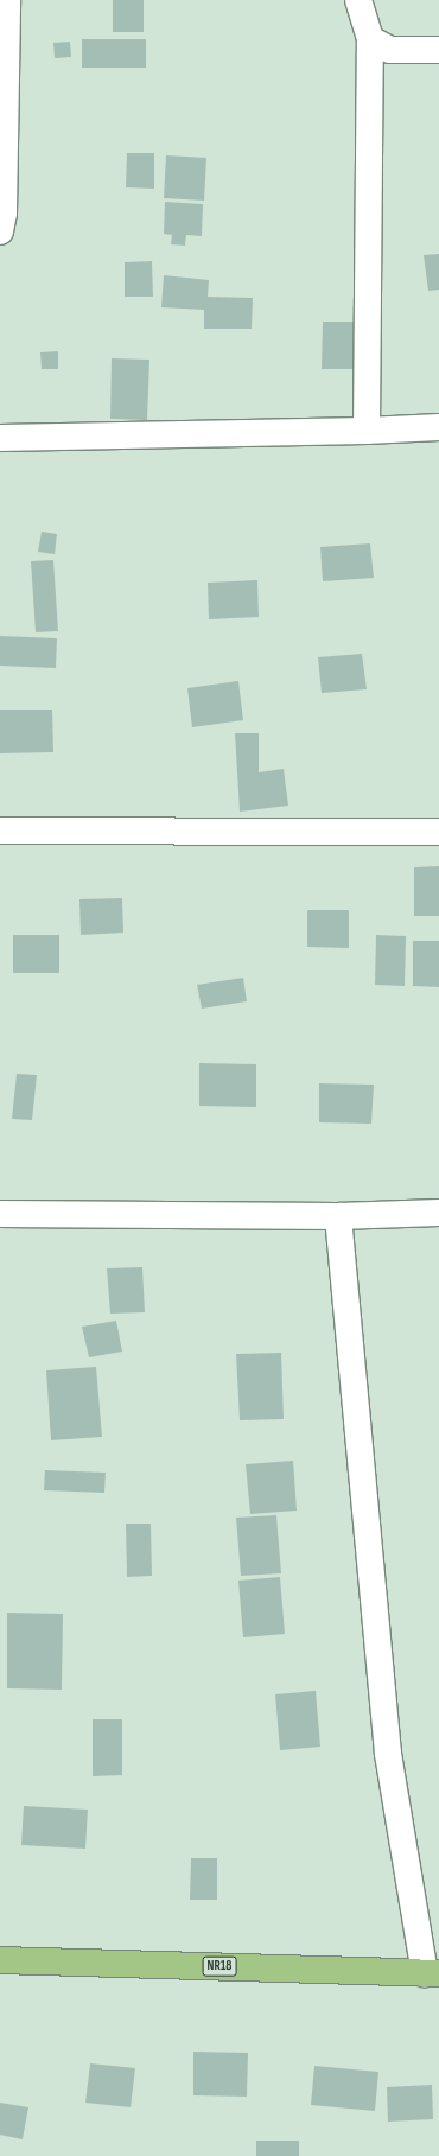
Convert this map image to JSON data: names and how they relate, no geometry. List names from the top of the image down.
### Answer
{
  "streets": {
    "main road": ["NR18"]
  }
}
